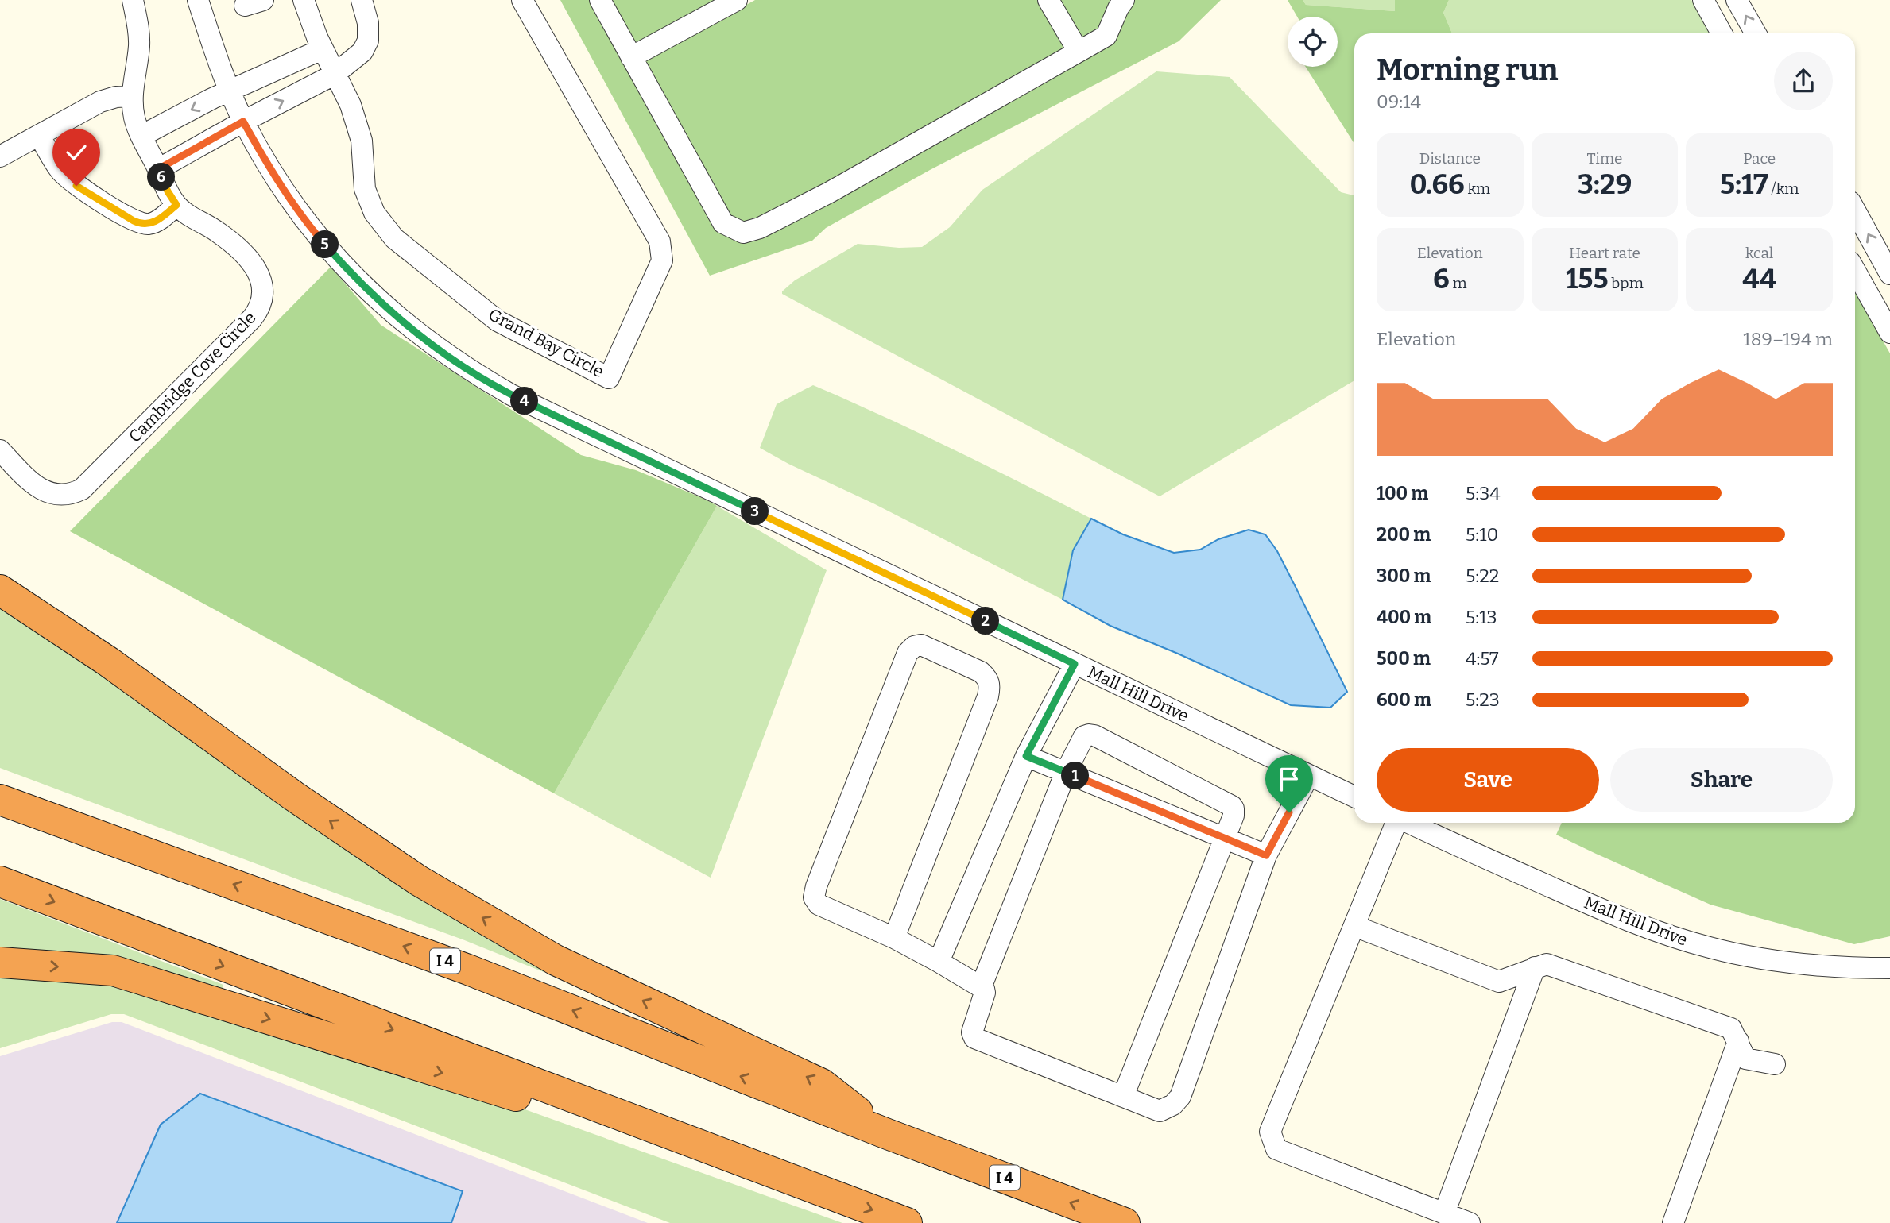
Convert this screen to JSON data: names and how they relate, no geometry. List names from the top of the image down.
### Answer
{
  "streets": {
    "highway": ["I 4"],
    "street": ["Grand Bay Circle", "Cambridge Cove Circle", "Mall Hill Drive"]
  },
  "page": {
    "heading": ["Morning run", "09:14"],
    "stats": [
      ["Distance", "0.66 km"],
      ["Time", "3:29"],
      ["Pace", "5:17 /km"],
      ["Elevation", "6 m"],
      ["Heart rate", "155 bpm"],
      ["kcal", "44"]
    ],
    "pins": [
      "6",
      "5",
      "4",
      "3",
      "2",
      "1"
    ],
    "chart": ["Elevation", "189–194 m"],
    "list": [
      {
        "name": "100 m",
        "note": "5:34"
      },
      {
        "name": "200 m",
        "note": "5:10"
      },
      {
        "name": "300 m",
        "note": "5:22"
      },
      {
        "name": "400 m",
        "note": "5:13"
      },
      {
        "name": "500 m",
        "note": "4:57"
      },
      {
        "name": "600 m",
        "note": "5:23"
      }
    ],
    "buttons": ["Save", "Share"]
  }
}
